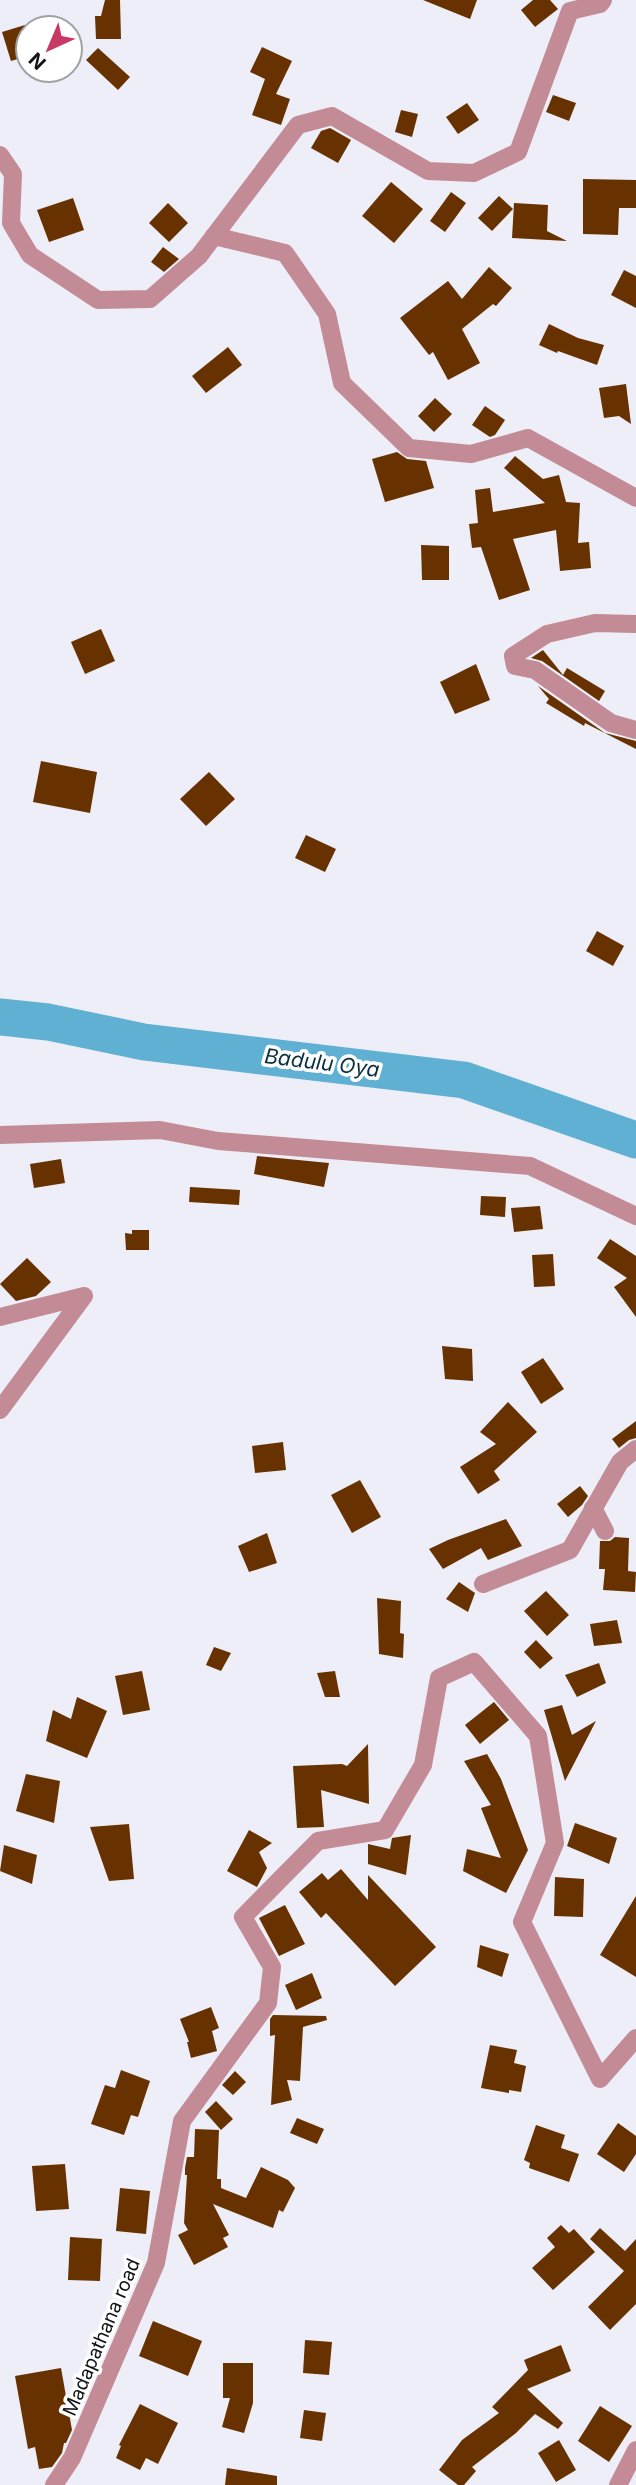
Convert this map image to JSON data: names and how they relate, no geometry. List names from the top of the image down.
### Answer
{
  "streets": {
    "street": ["Madapathana road"]
  },
  "water": ["Badulu Oya"],
  "north": "bottom left"
}
